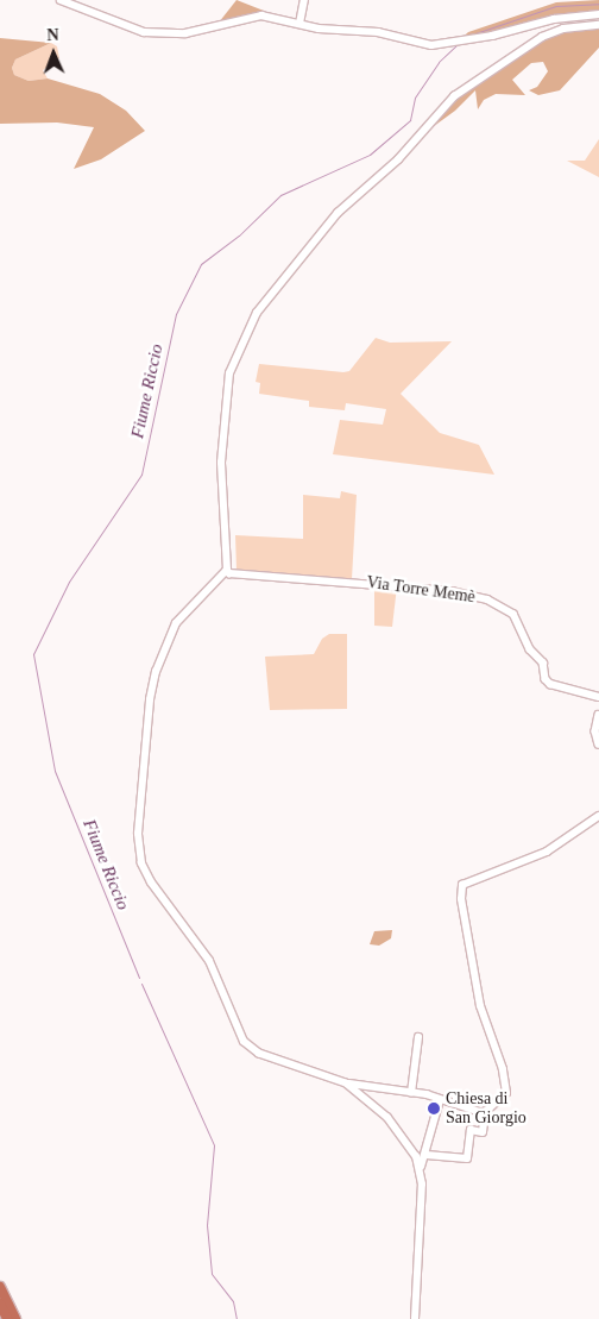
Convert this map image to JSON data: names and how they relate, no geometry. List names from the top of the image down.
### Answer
{
  "streets": {
    "street": ["Via Torre Memè"]
  },
  "water": ["Fiume Riccio"],
  "places": ["Chiesa di San Giorgio"],
  "north": "top"
}
